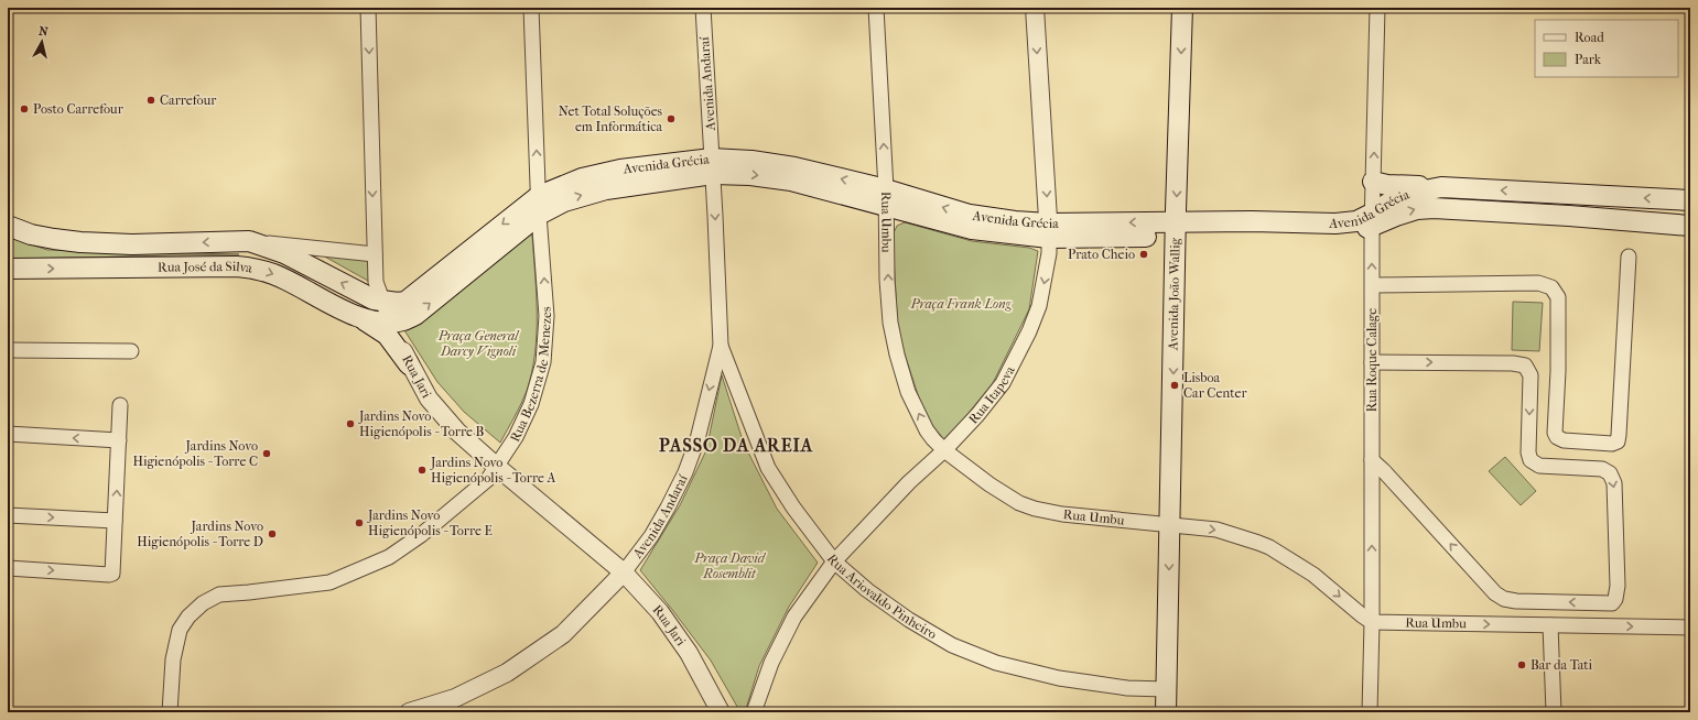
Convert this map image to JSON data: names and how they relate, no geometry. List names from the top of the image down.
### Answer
{
  "streets": {
    "main road": ["Avenida Grécia", "Rua José da Silva", "Avenida João Wallig"],
    "street": [
      "Avenida Andaraí",
      "Rua Umbu",
      "Rua Roque Calage",
      "Rua Bezerra de Menezes",
      "Rua Jari",
      "Rua Itapeva",
      "Rua Ariovaldo Pinheiro"
    ]
  },
  "crossings": [
    ["Avenida Andaraí", "Avenida Grécia"],
    ["Avenida Andaraí", "Rua Jari"],
    ["Avenida Andaraí", "Rua Ariovaldo Pinheiro"],
    ["Avenida Grécia", "Rua Umbu"],
    ["Avenida Grécia", "Rua José da Silva"],
    ["Avenida Grécia", "Avenida João Wallig"],
    ["Avenida Grécia", "Rua Roque Calage"],
    ["Avenida Grécia", "Rua Bezerra de Menezes"],
    ["Avenida Grécia", "Rua Jari"],
    ["Avenida Grécia", "Rua Itapeva"],
    ["Rua Umbu", "Avenida João Wallig"],
    ["Rua Umbu", "Rua Roque Calage"],
    ["Rua Umbu", "Rua Itapeva"],
    ["Rua José da Silva", "Rua Jari"],
    ["Avenida João Wallig", "Rua Ariovaldo Pinheiro"],
    ["Rua Bezerra de Menezes", "Rua Jari"],
    ["Rua Itapeva", "Rua Ariovaldo Pinheiro"]
  ],
  "one_way": [
    "Avenida Andaraí",
    "Avenida João Wallig",
    "Rua Roque Calage",
    "Rua Bezerra de Menezes",
    "Rua Itapeva"
  ],
  "districts": ["PASSO DA AREIA"],
  "parks": ["Praça Frank Long", "Praça General Darcy Vignoli", "Praça David Rosemblit"],
  "places": [
    "Carrefour",
    "Posto Carrefour",
    "Net Total Soluções em Informática",
    "Prato Cheio",
    "Lisboa Car Center",
    "Jardins Novo Higienópolis - Torre B",
    "Jardins Novo Higienópolis - Torre C",
    "Jardins Novo Higienópolis - Torre A",
    "Jardins Novo Higienópolis - Torre E",
    "Jardins Novo Higienópolis - Torre D",
    "Bar da Tati"
  ],
  "legend": ["Road", "Park"],
  "north": "top"
}
